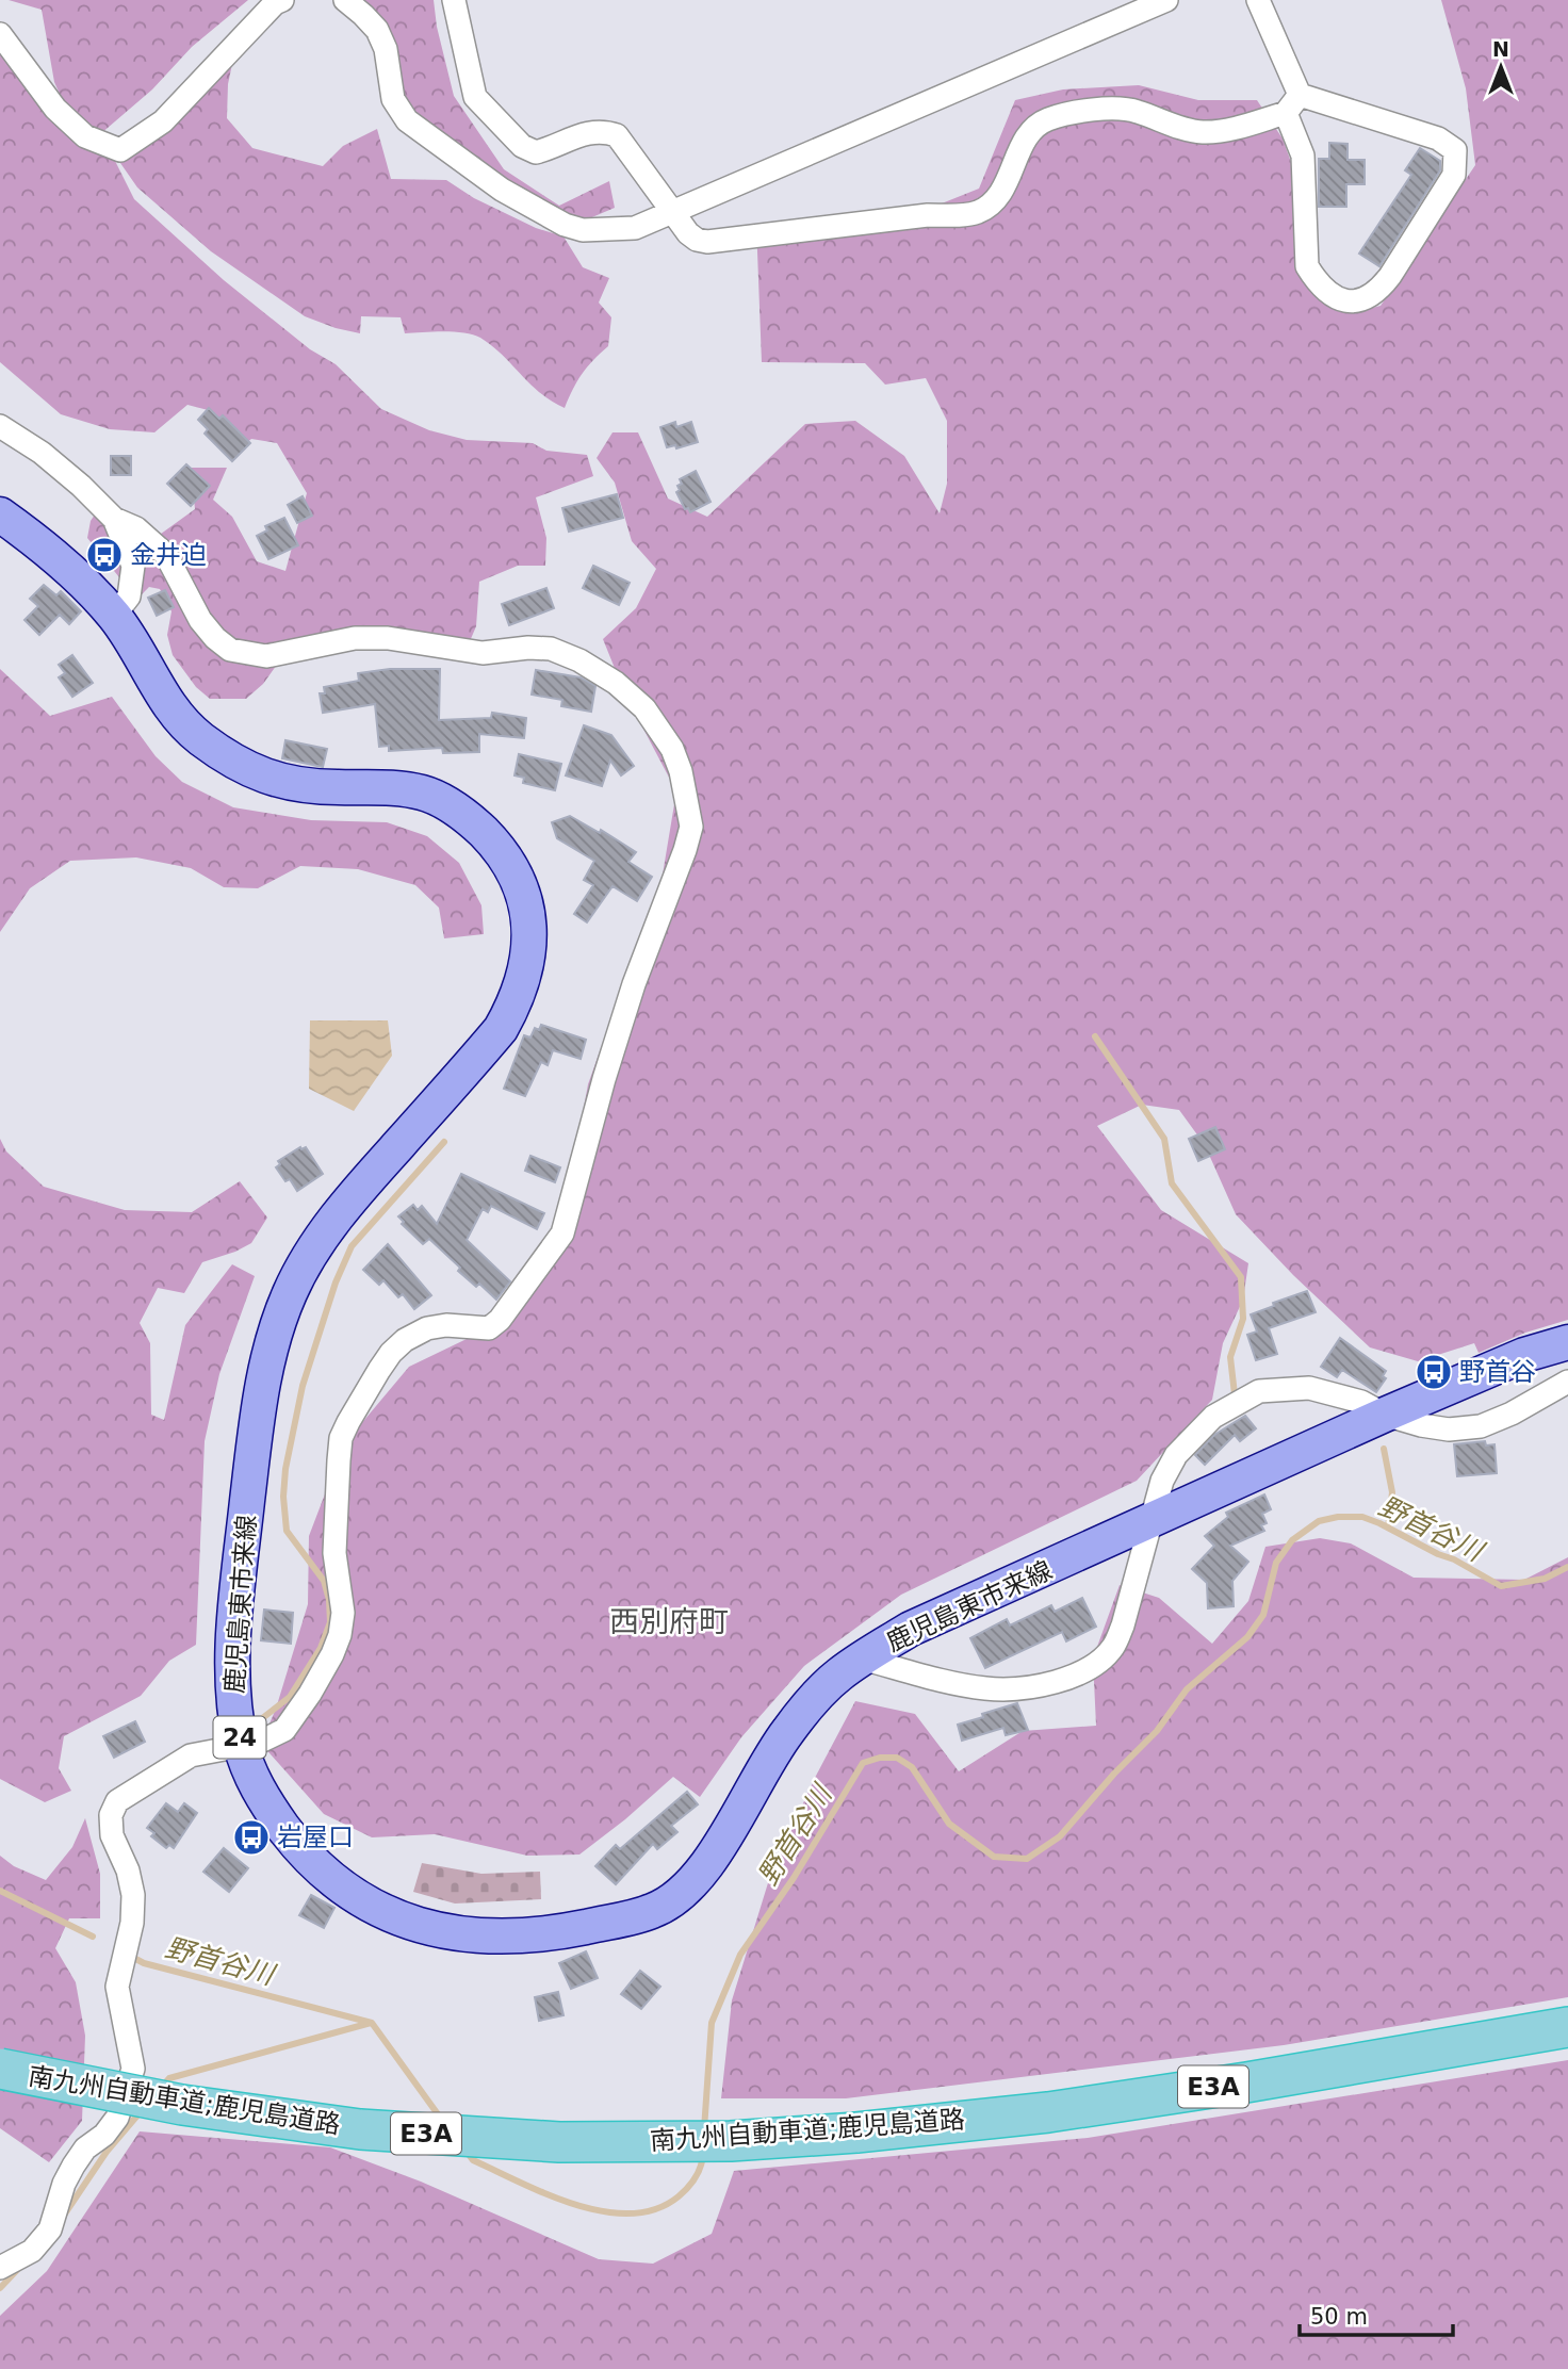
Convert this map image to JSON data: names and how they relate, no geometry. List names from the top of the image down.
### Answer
{
  "streets": {
    "highway": ["E3A", "南九州自動車道;鹿児島道路"],
    "main road": ["鹿児島東市来線", "24"]
  },
  "districts": ["西別府町"],
  "water": ["野首谷川"],
  "places": {
    "bus stop": ["金井迫", "野首谷", "岩屋口"]
  },
  "scale_bar": "50 m",
  "north": "top"
}
